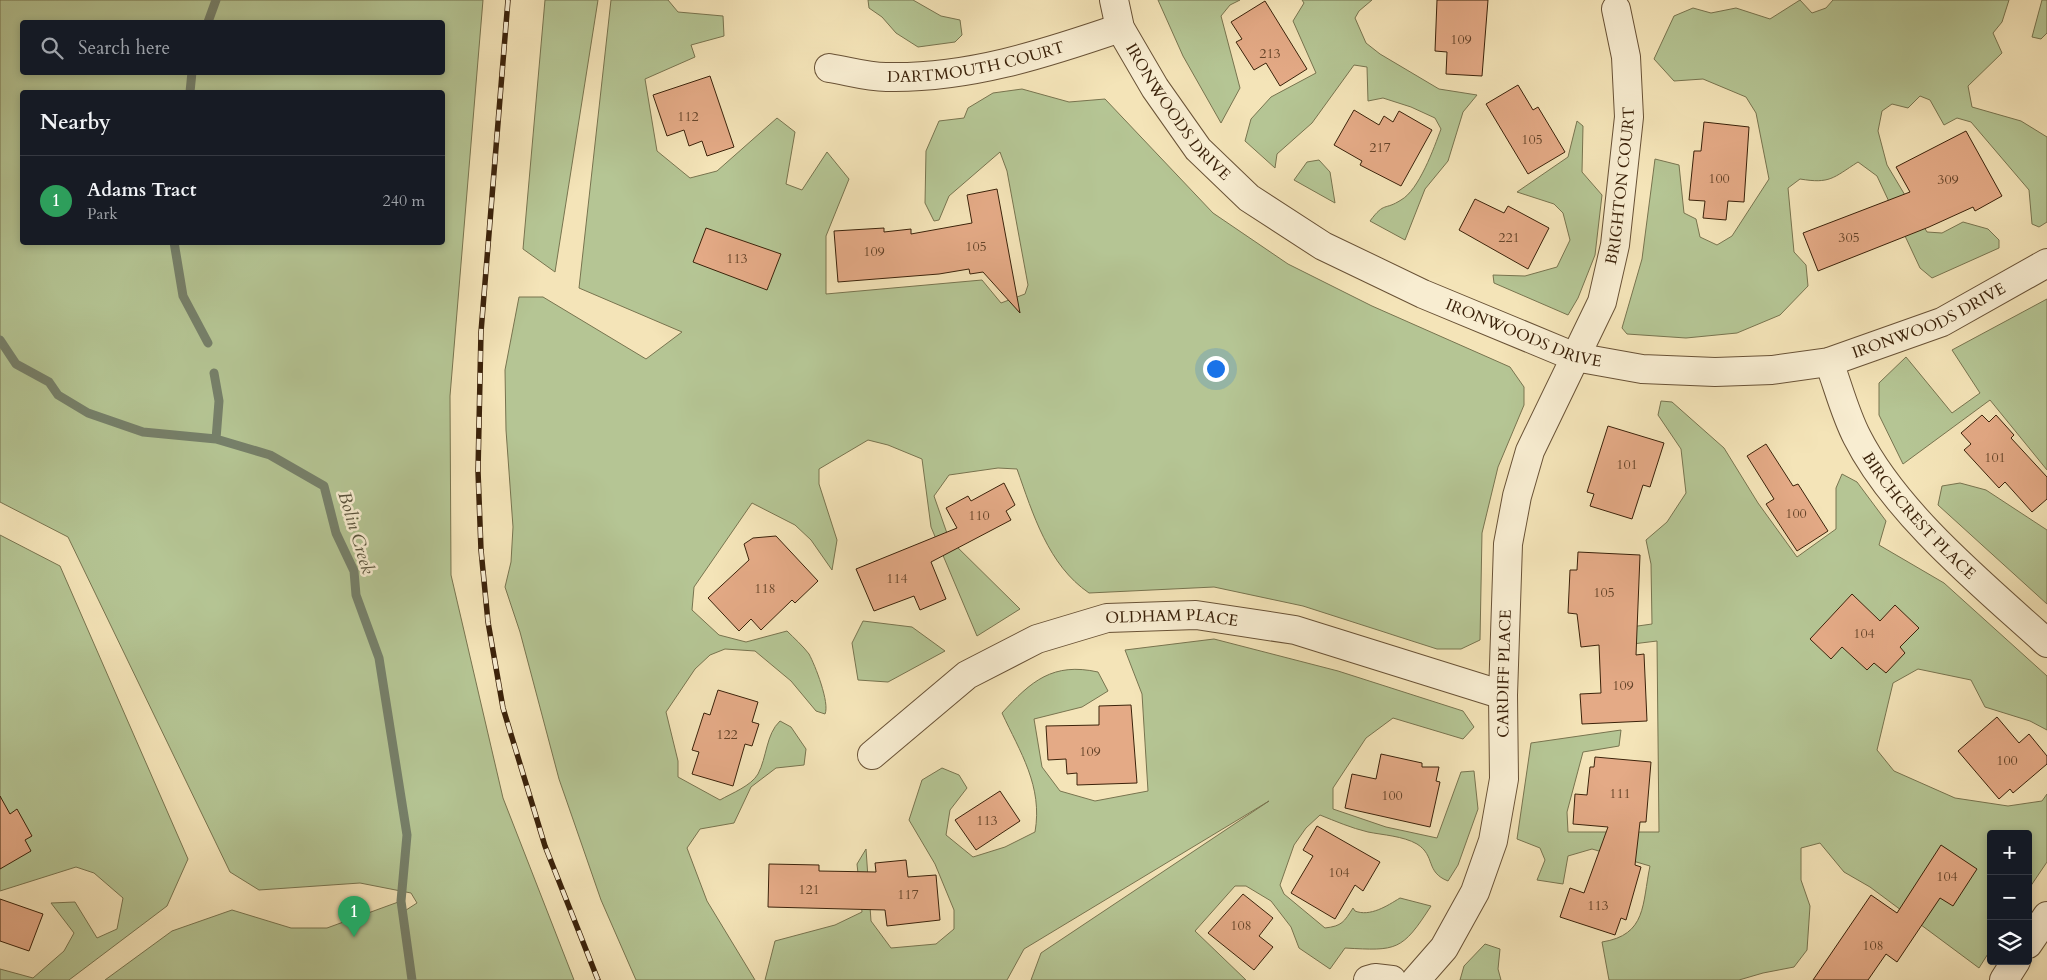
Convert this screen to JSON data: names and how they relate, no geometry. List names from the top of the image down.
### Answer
{
  "streets": {
    "street": [
      "DARTMOUTH COURT",
      "IRONWOODS DRIVE",
      "BRIGHTON COURT",
      "BIRCHCREST PLACE",
      "OLDHAM PLACE",
      "CARDIFF PLACE"
    ]
  },
  "crossings": [
    ["DARTMOUTH COURT", "IRONWOODS DRIVE"],
    ["IRONWOODS DRIVE", "BRIGHTON COURT"],
    ["IRONWOODS DRIVE", "BIRCHCREST PLACE"],
    ["IRONWOODS DRIVE", "CARDIFF PLACE"],
    ["BRIGHTON COURT", "CARDIFF PLACE"],
    ["OLDHAM PLACE", "CARDIFF PLACE"]
  ],
  "water": ["Bolin Creek"],
  "house_numbers": [
    "109",
    "213",
    "112",
    "105",
    "217",
    "100",
    "309",
    "221",
    "305",
    "105",
    "109",
    "113",
    "101",
    "101",
    "100",
    "110",
    "114",
    "118",
    "105",
    "104",
    "109",
    "122",
    "109",
    "100",
    "111",
    "100",
    "113",
    "104",
    "104",
    "121",
    "117",
    "113",
    "108",
    "108"
  ],
  "page": {
    "search": "Search here",
    "heading": "Nearby",
    "list": [
      {
        "mark": "1",
        "name": "Adams Tract",
        "note": "Park",
        "value": "240 m"
      }
    ],
    "map_buttons": ["+", "−"],
    "pins": "1"
  }
}
